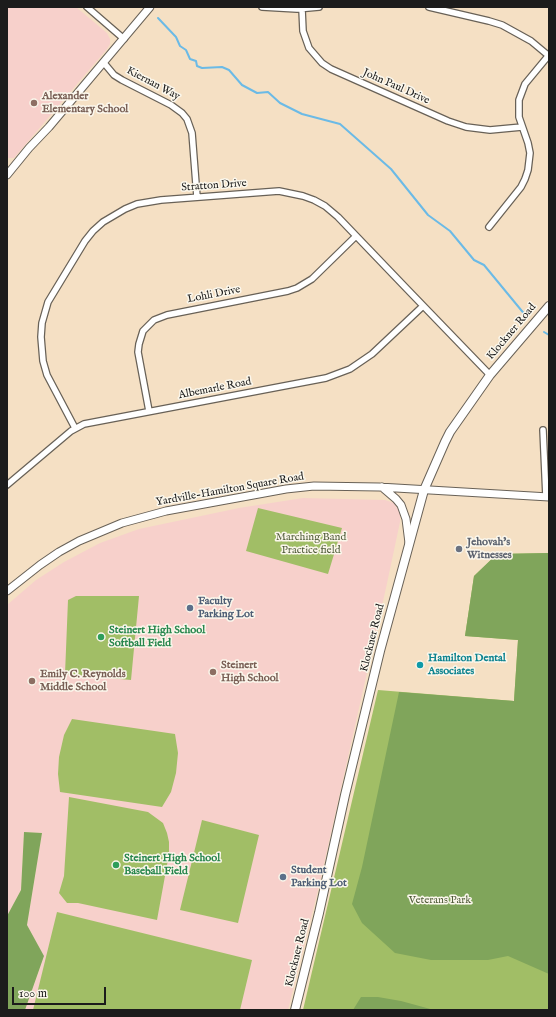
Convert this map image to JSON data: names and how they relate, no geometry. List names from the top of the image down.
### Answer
{
  "streets": {
    "main road": ["Klockner Road"],
    "street": [
      "Kiernan Way",
      "John Paul Drive",
      "Stratton Drive",
      "Lohli Drive",
      "Albemarle Road",
      "Yardville-Hamilton Square Road"
    ]
  },
  "crossings": [
    ["Kiernan Way", "Stratton Drive"],
    ["Stratton Drive", "Lohli Drive"],
    ["Stratton Drive", "Klockner Road"],
    ["Stratton Drive", "Albemarle Road"],
    ["Lohli Drive", "Albemarle Road"],
    ["Klockner Road", "Yardville-Hamilton Square Road"]
  ],
  "parks": ["Marching Band Practice field", "Veterans Park"],
  "places": [
    "Alexander Elementary School",
    "Jehovah's Witnesses",
    "Faculty Parking Lot",
    "Steinert High School Softball Field",
    "Hamilton Dental Associates",
    "Steinert High School",
    "Emily C. Reynolds Middle School",
    "Steinert High School Baseball Field",
    "Student Parking Lot"
  ],
  "scale_bar": "100 m"
}
